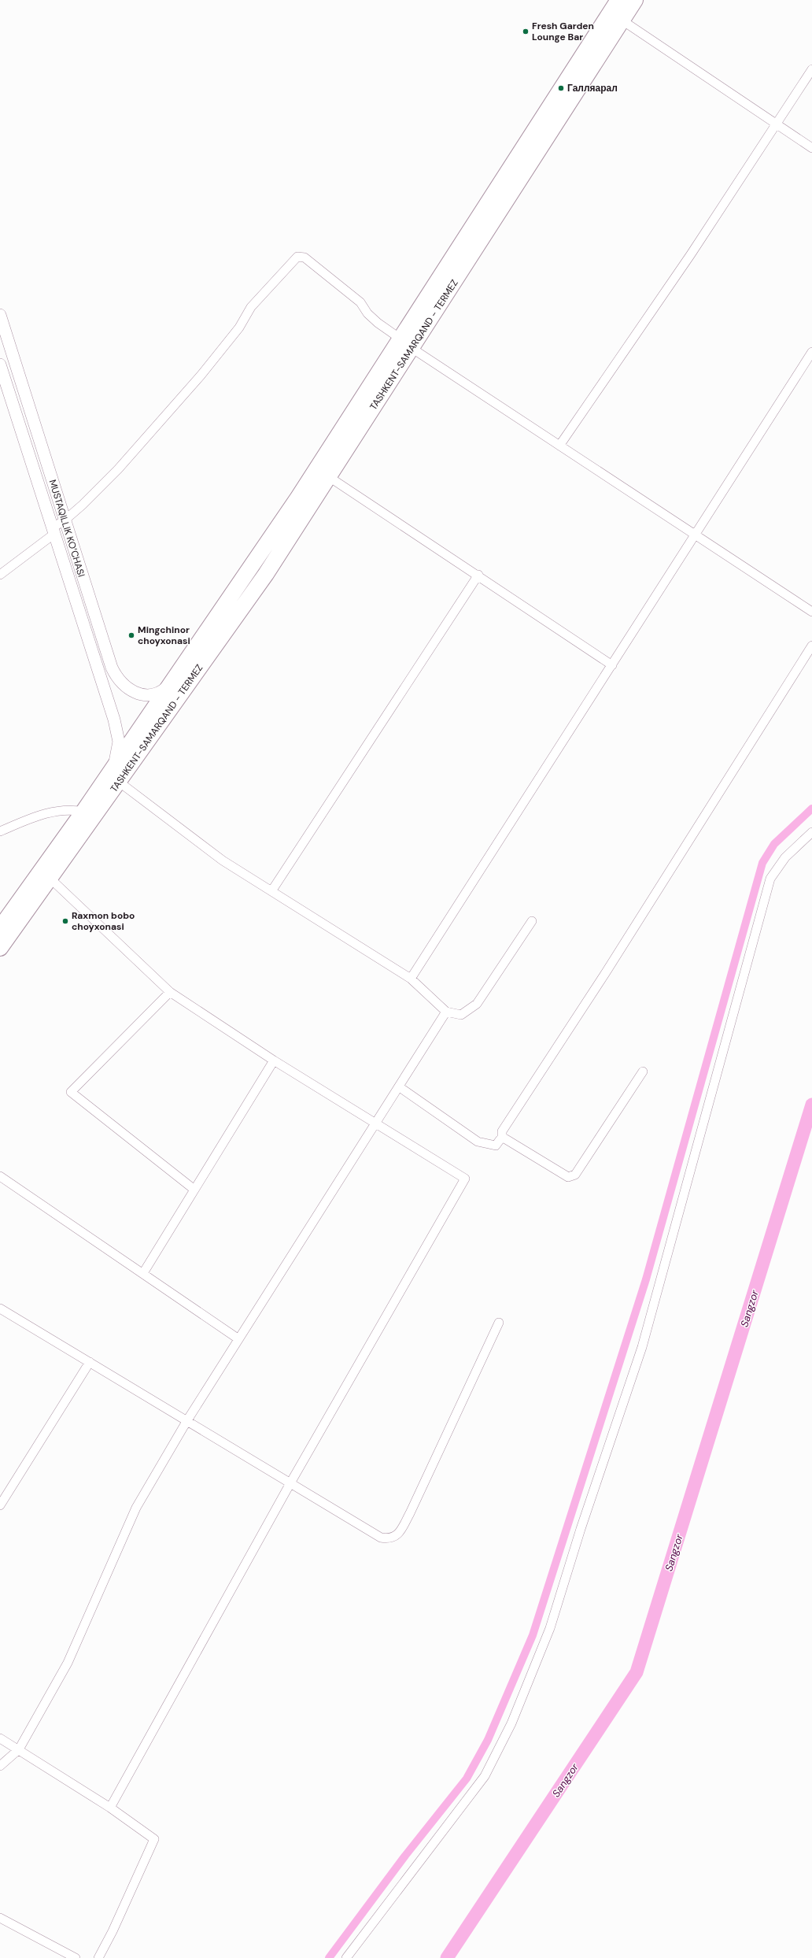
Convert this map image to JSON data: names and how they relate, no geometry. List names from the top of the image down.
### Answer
{
  "streets": {
    "highway": ["TASHKENT-SAMARQAND - TERMEZ"],
    "main road": ["MUSTAQILLIK KO’CHASI"]
  },
  "crossings": [
    ["TASHKENT-SAMARQAND - TERMEZ", "MUSTAQILLIK KO’CHASI"]
  ],
  "water": ["Sangzor"],
  "places": [
    "Fresh Garden Lounge Bar",
    "Галляарал",
    "Mingchinor choyxonasi",
    "Raxmon bobo choyxonasi"
  ]
}
